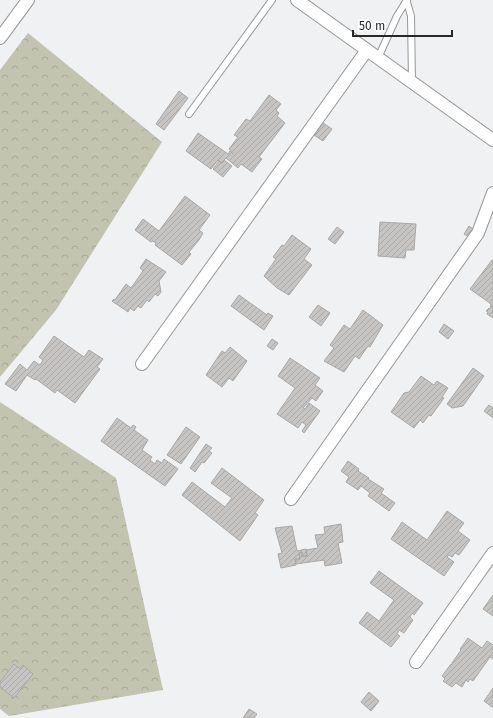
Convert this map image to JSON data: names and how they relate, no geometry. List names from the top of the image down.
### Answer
{
  "scale_bar": "50 m"
}
